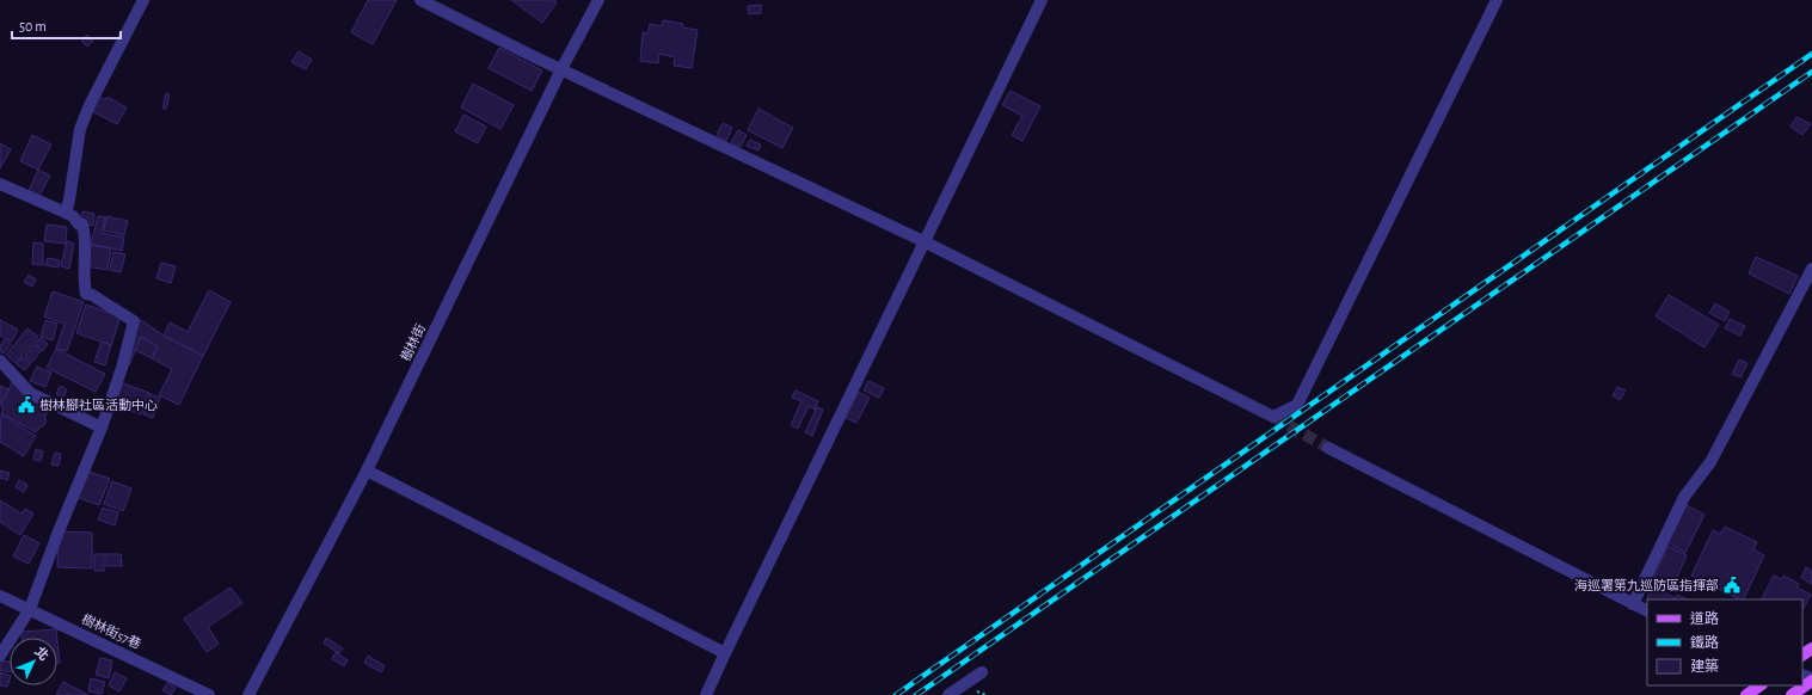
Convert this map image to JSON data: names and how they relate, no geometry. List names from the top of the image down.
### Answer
{
  "streets": {
    "street": ["樹林街", "樹林街57巷"]
  },
  "places": {
    "public building": ["樹林腳社區活動中心", "海巡署第九巡防區指揮部"]
  },
  "legend": ["道路", "鐵路", "建築"],
  "scale_bar": "50 m",
  "north": "top right"
}
